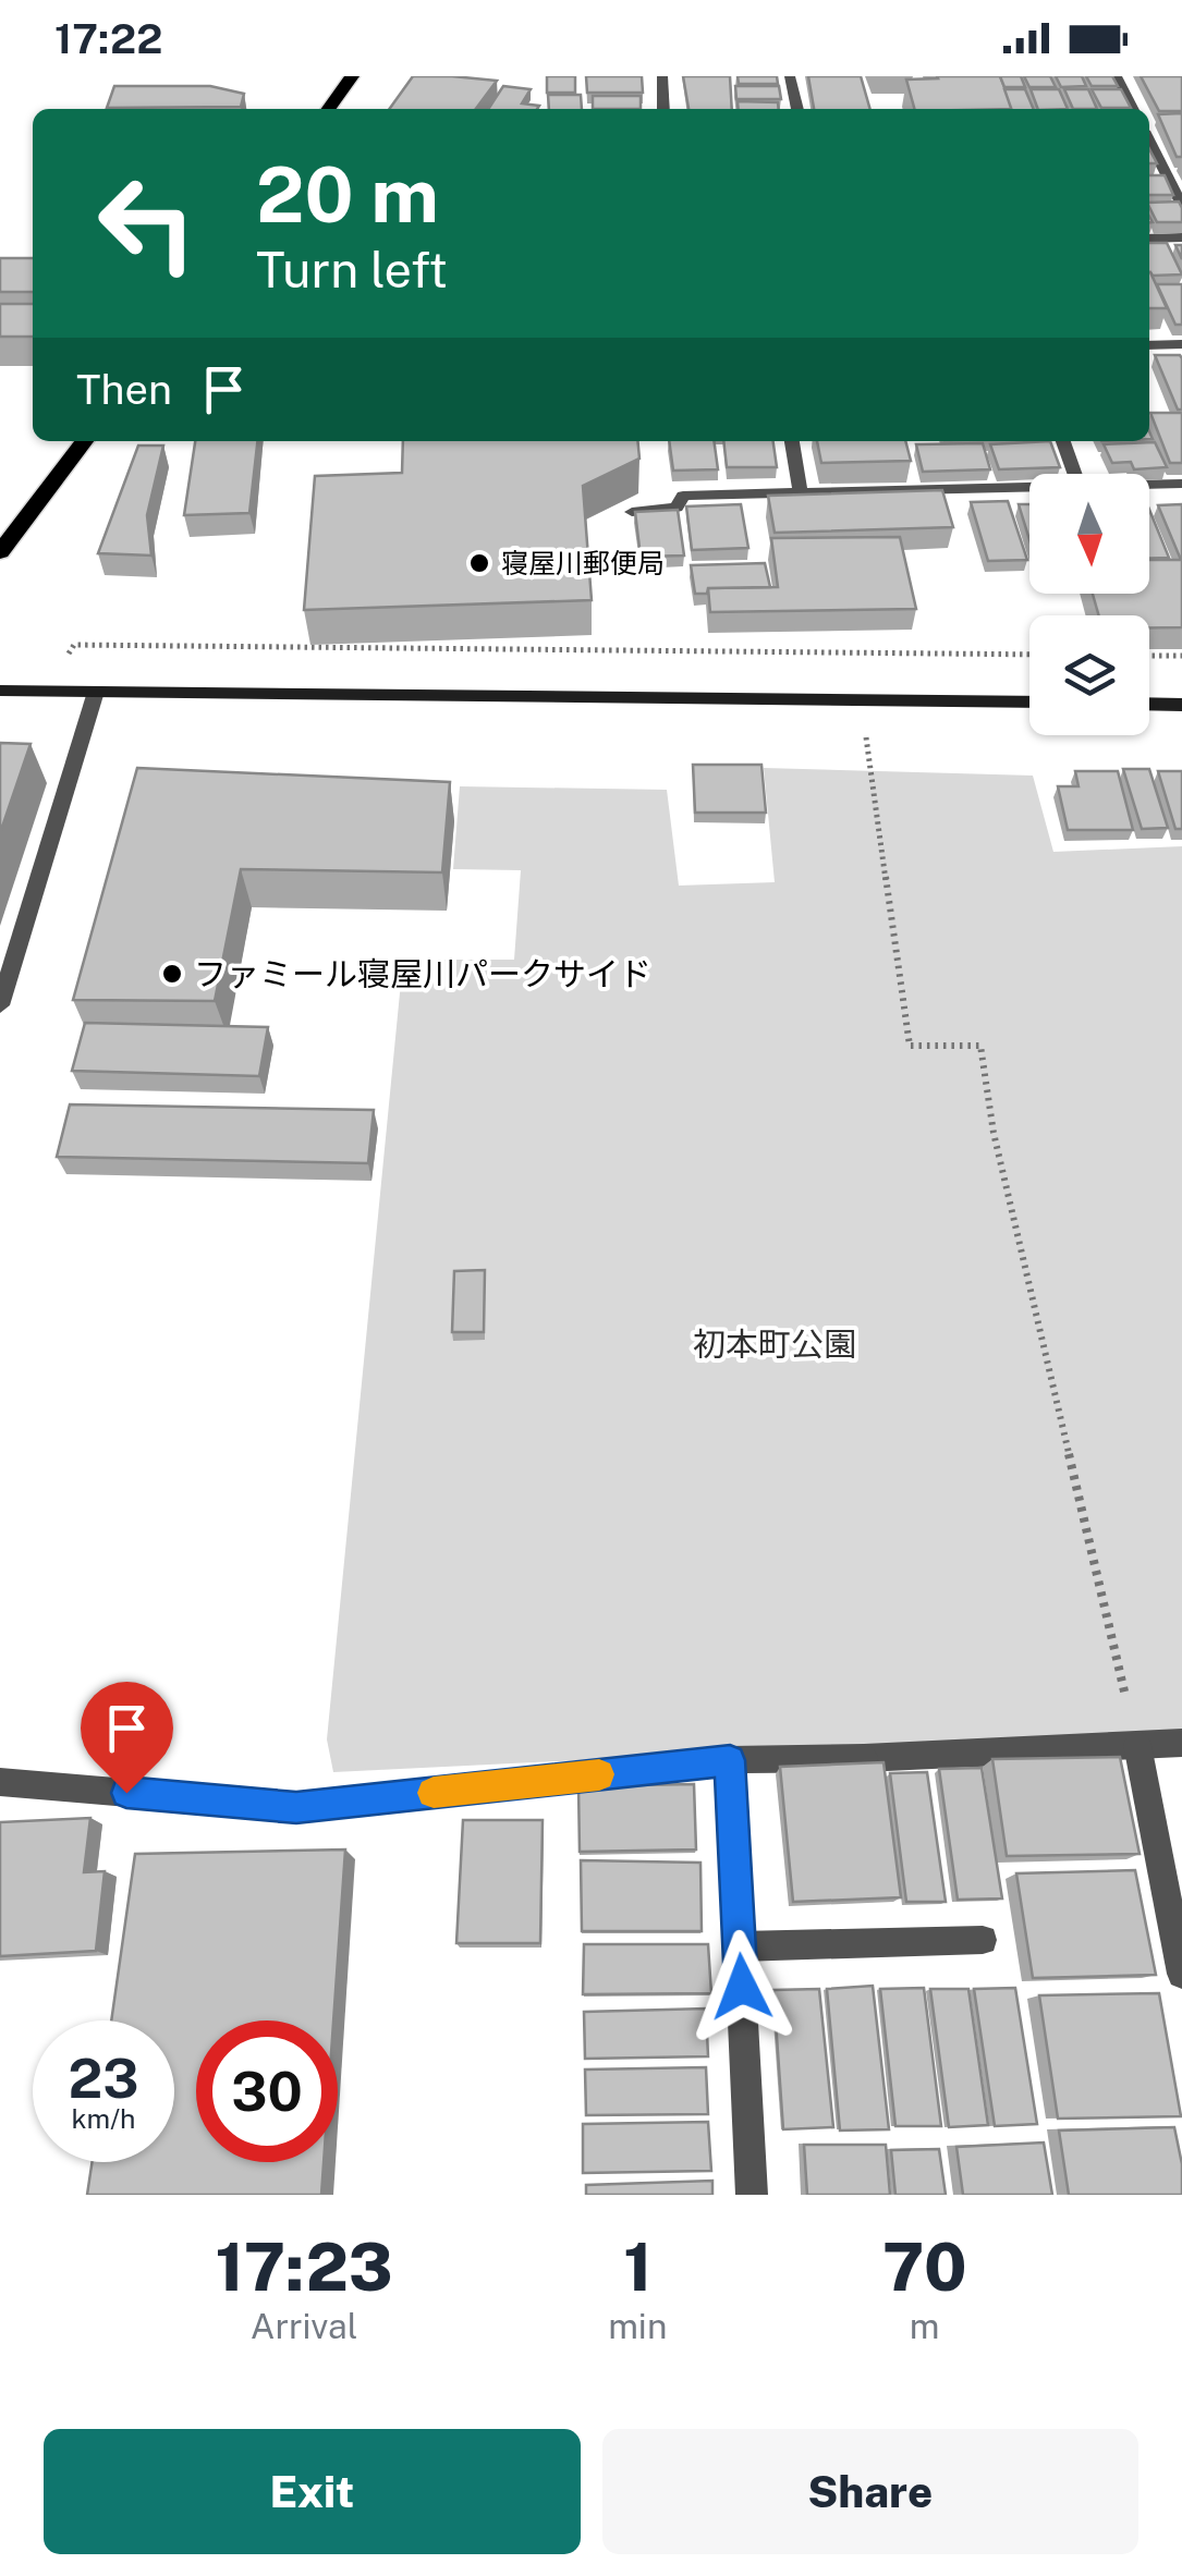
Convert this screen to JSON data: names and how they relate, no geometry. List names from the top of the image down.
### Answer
{
  "parks": ["初本町公園"],
  "places": ["寝屋川郵便局", "ファミール寝屋川パークサイド"],
  "north": "bottom",
  "page": {
    "status": "17:22",
    "turn": ["20 m", "Turn left"],
    "then": "Then",
    "speed": "23 km/h",
    "limit": "30",
    "eta": [
      "17:23",
      "Arrival",
      "1",
      "min",
      "70",
      "m"
    ],
    "buttons": ["Exit", "Share"]
  }
}
